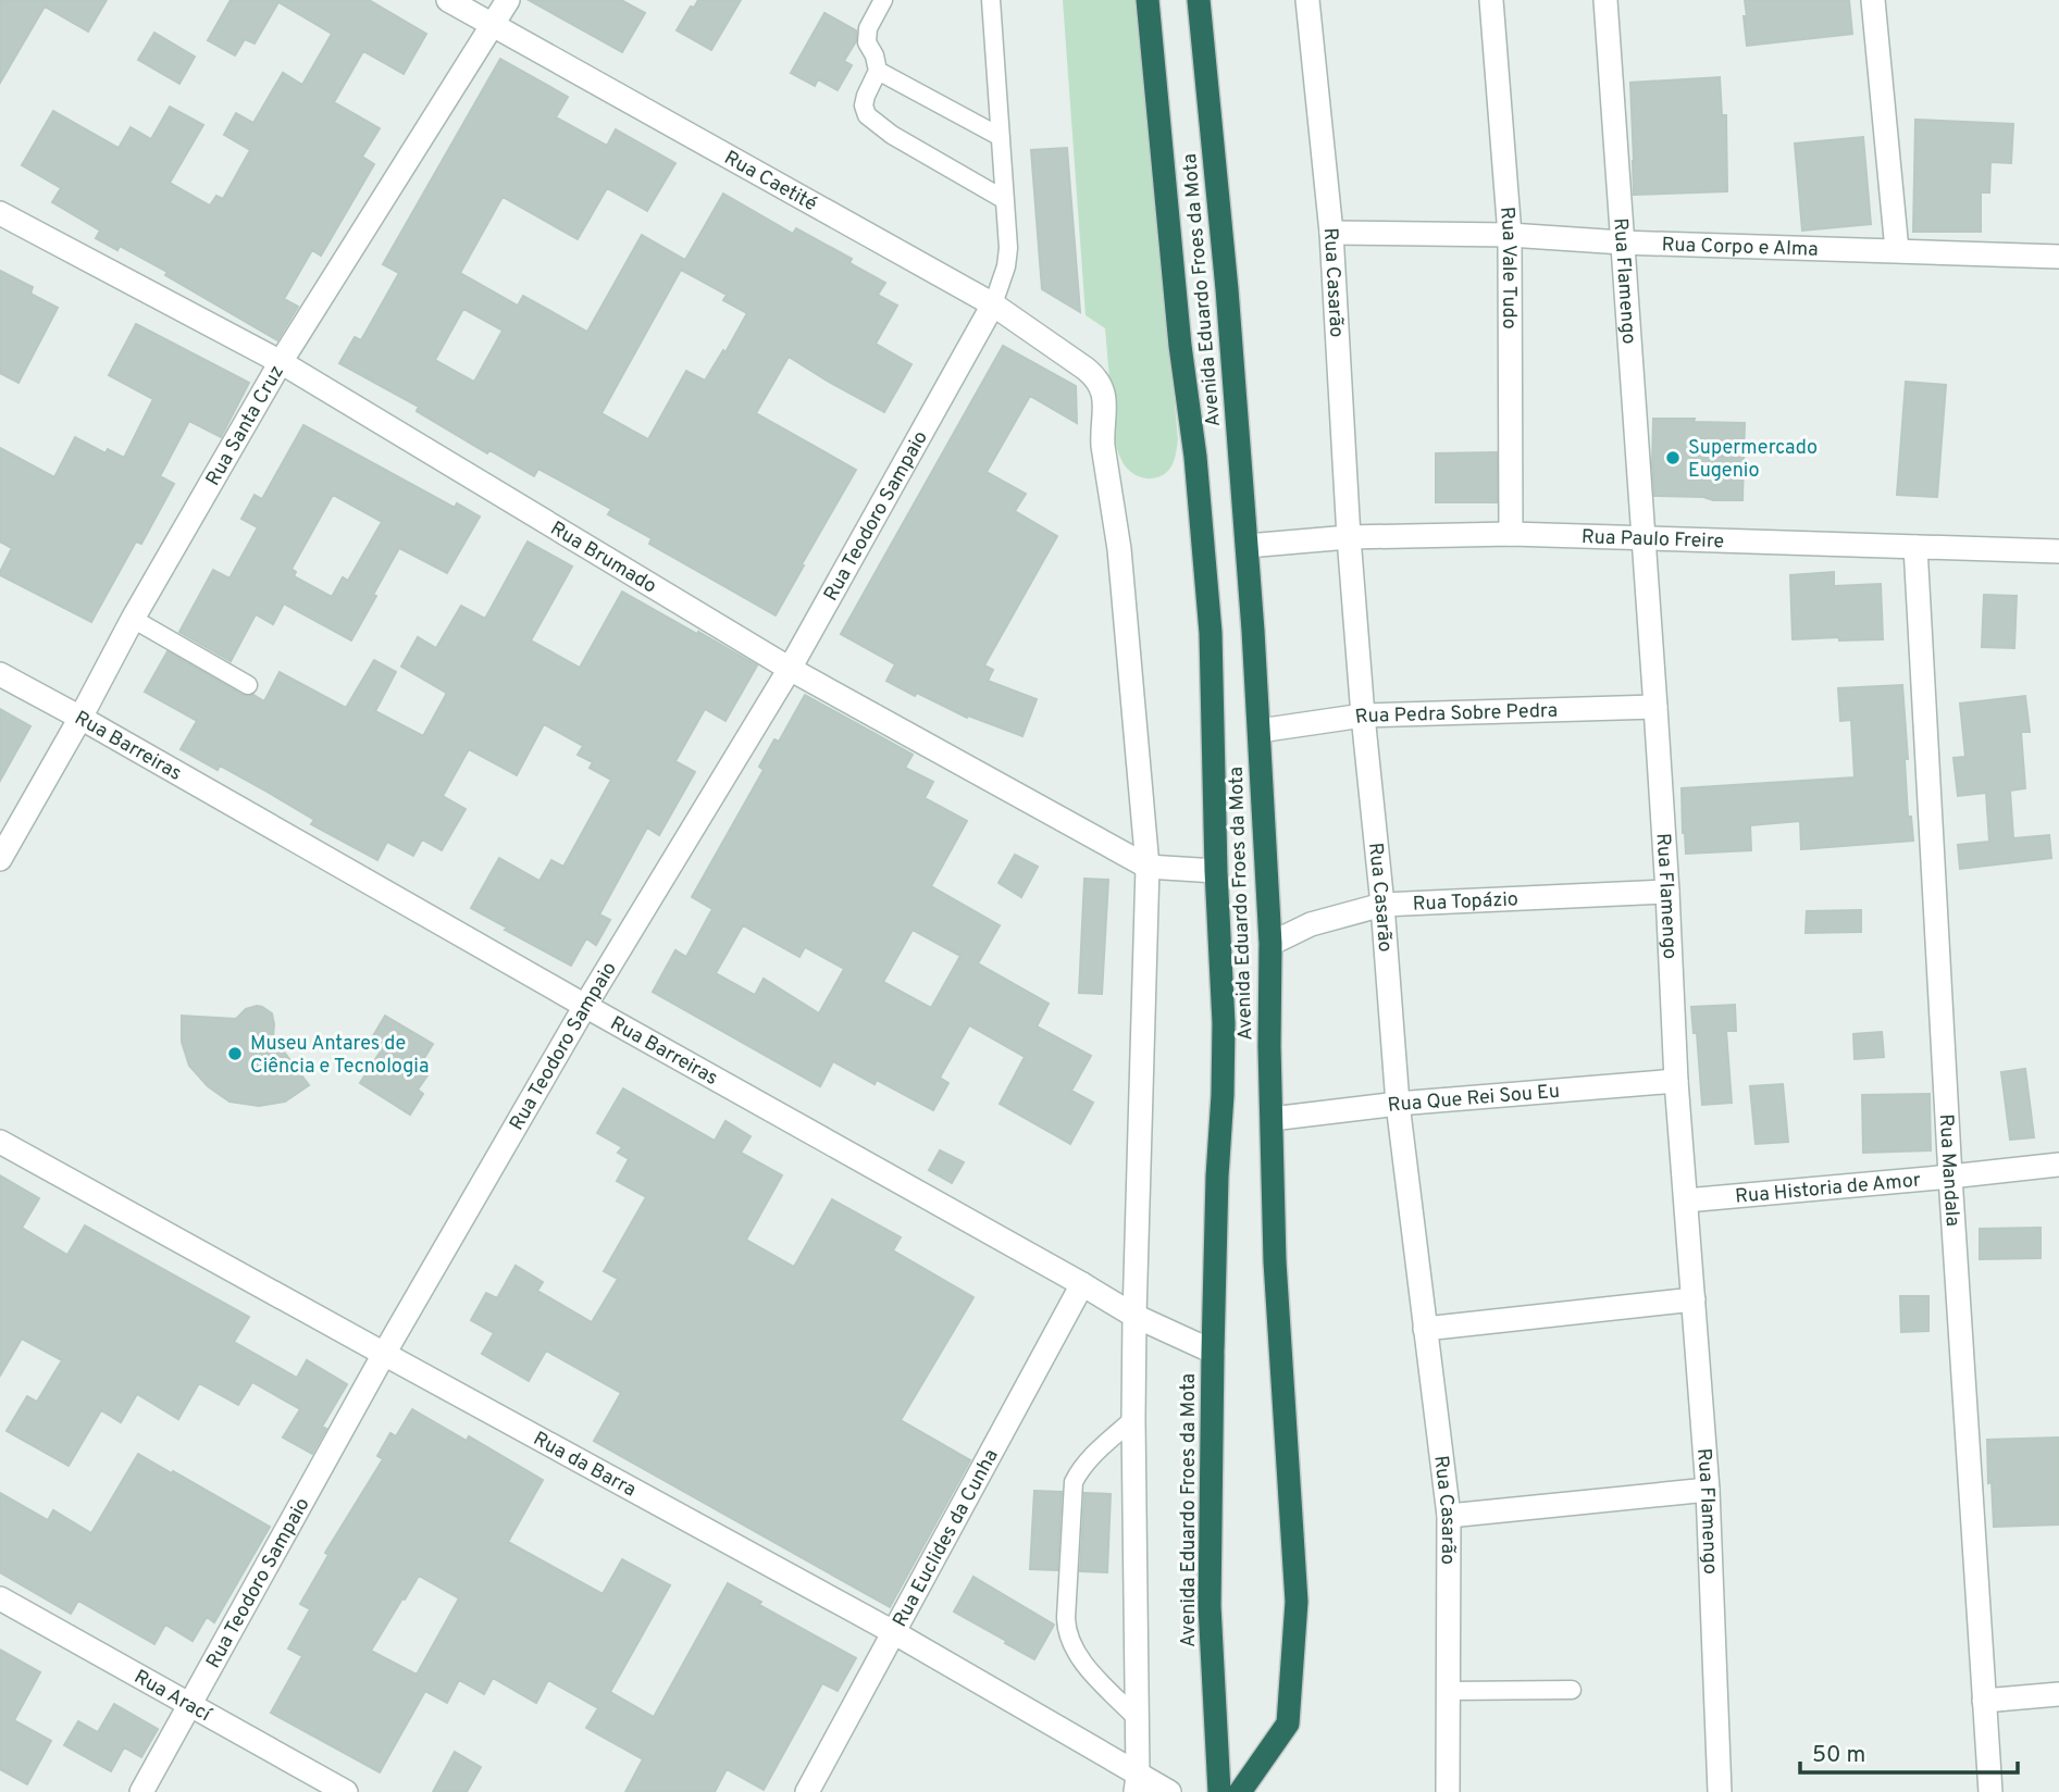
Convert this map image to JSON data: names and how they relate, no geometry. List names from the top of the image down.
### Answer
{
  "streets": {
    "highway": ["Avenida Eduardo Froes da Mota"],
    "street": [
      "Rua Caetité",
      "Rua Corpo e Alma",
      "Rua Vale Tudo",
      "Rua Flamengo",
      "Rua Casarão",
      "Rua Santa Cruz",
      "Rua Teodoro Sampaio",
      "Rua Paulo Freire",
      "Rua Brumado",
      "Rua Pedra Sobre Pedra",
      "Rua Barreiras",
      "Rua Topázio",
      "Rua Que Rei Sou Eu",
      "Rua Mandala",
      "Rua Historia de Amor",
      "Rua da Barra",
      "Rua Euclides da Cunha",
      "Rua Arací"
    ]
  },
  "crossings": [
    ["Rua Caetité", "Rua Santa Cruz"],
    ["Rua Caetité", "Rua Teodoro Sampaio"],
    ["Rua Caetité", "Rua Brumado"],
    ["Rua Corpo e Alma", "Rua Vale Tudo"],
    ["Rua Corpo e Alma", "Rua Flamengo"],
    ["Rua Corpo e Alma", "Rua Casarão"],
    ["Rua Vale Tudo", "Rua Paulo Freire"],
    ["Rua Flamengo", "Rua Paulo Freire"],
    ["Rua Flamengo", "Rua Pedra Sobre Pedra"],
    ["Rua Flamengo", "Rua Topázio"],
    ["Rua Flamengo", "Rua Que Rei Sou Eu"],
    ["Rua Flamengo", "Rua Historia de Amor"],
    ["Rua Casarão", "Rua Paulo Freire"],
    ["Rua Casarão", "Rua Pedra Sobre Pedra"],
    ["Rua Casarão", "Rua Topázio"],
    ["Rua Casarão", "Rua Que Rei Sou Eu"],
    ["Avenida Eduardo Froes da Mota", "Rua Paulo Freire"],
    ["Avenida Eduardo Froes da Mota", "Rua Brumado"],
    ["Avenida Eduardo Froes da Mota", "Rua Pedra Sobre Pedra"],
    ["Avenida Eduardo Froes da Mota", "Rua Barreiras"],
    ["Avenida Eduardo Froes da Mota", "Rua Topázio"],
    ["Avenida Eduardo Froes da Mota", "Rua Que Rei Sou Eu"],
    ["Rua Santa Cruz", "Rua Brumado"],
    ["Rua Santa Cruz", "Rua Barreiras"],
    ["Rua Teodoro Sampaio", "Rua Brumado"],
    ["Rua Teodoro Sampaio", "Rua Barreiras"],
    ["Rua Teodoro Sampaio", "Rua da Barra"],
    ["Rua Teodoro Sampaio", "Rua Arací"],
    ["Rua Paulo Freire", "Rua Mandala"],
    ["Rua Barreiras", "Rua Euclides da Cunha"],
    ["Rua Mandala", "Rua Historia de Amor"],
    ["Rua da Barra", "Rua Euclides da Cunha"]
  ],
  "places": ["Supermercado Eugenio", "Museu Antares de Ciência e Tecnologia"],
  "scale_bar": "50 m"
}
